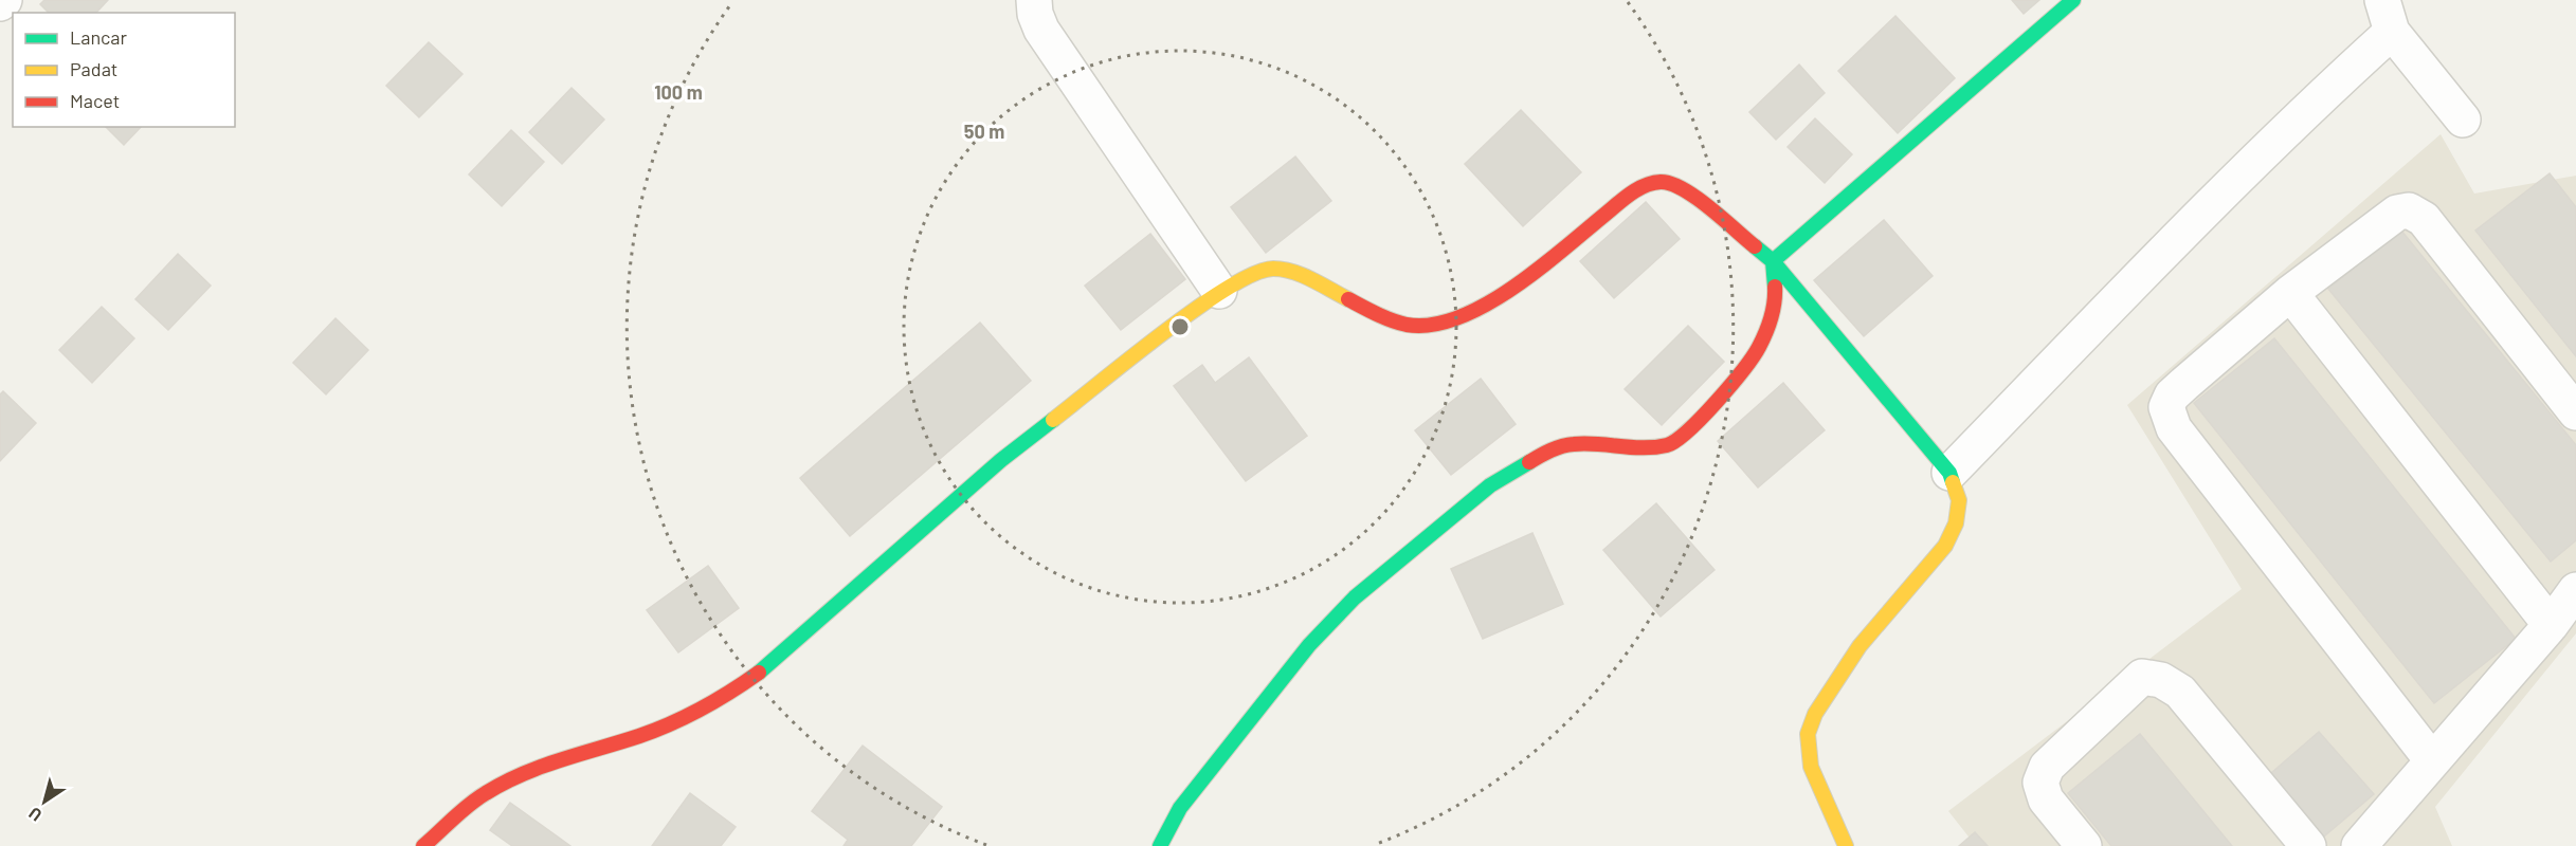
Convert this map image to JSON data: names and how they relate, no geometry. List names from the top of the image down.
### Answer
{
  "legend": ["Lancar", "Padat", "Macet"],
  "north": "bottom left",
  "rings": ["100 m", "50 m"]
}
